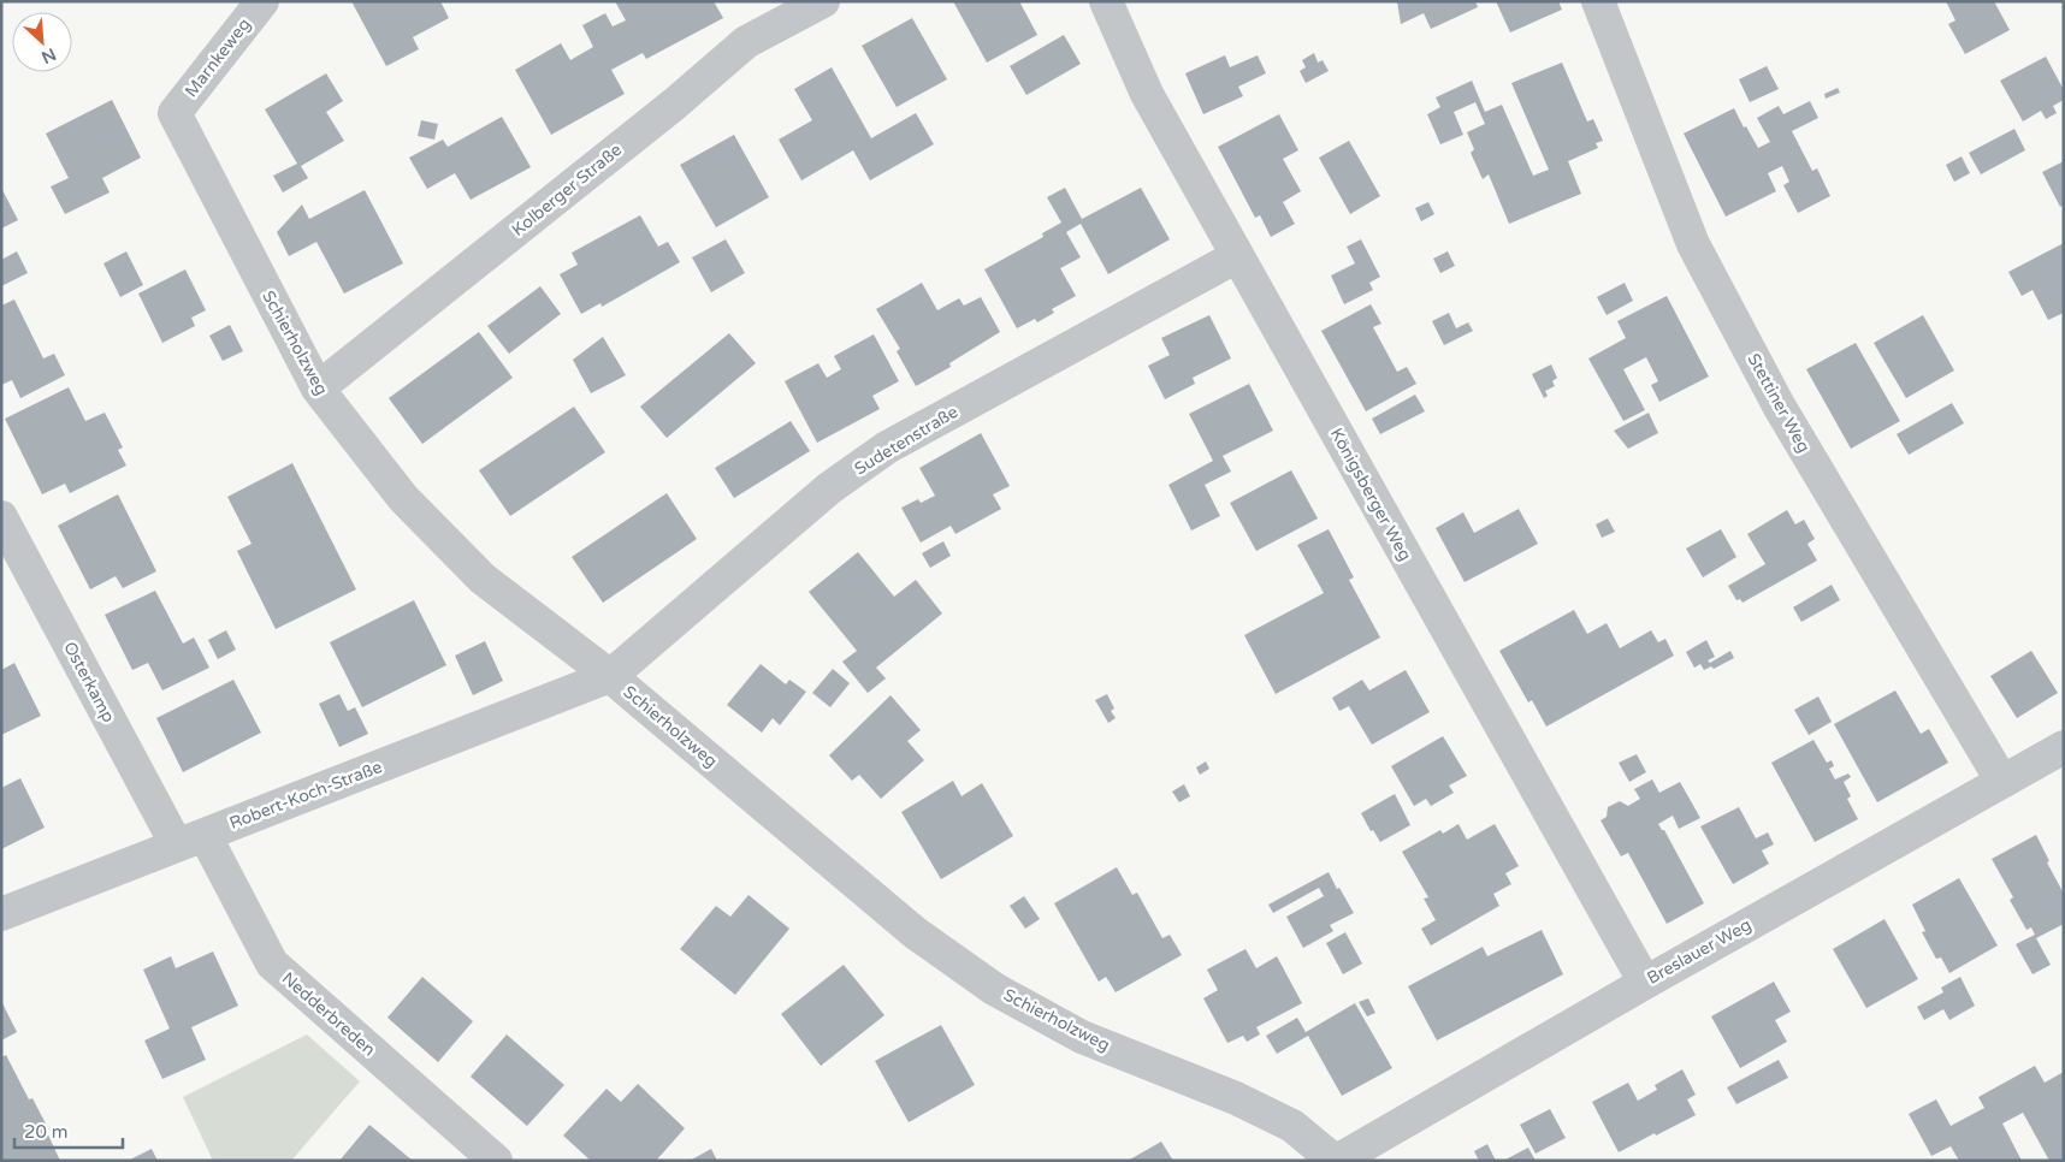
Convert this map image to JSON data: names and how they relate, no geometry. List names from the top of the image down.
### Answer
{
  "streets": {
    "street": [
      "Marnkeweg",
      "Kolberger Straße",
      "Schierholzweg",
      "Stettiner Weg",
      "Sudetenstraße",
      "Königsberger Weg",
      "Osterkamp",
      "Robert-Koch-Straße",
      "Breslauer Weg",
      "Nedderbreden"
    ]
  },
  "crossings": [
    ["Marnkeweg", "Schierholzweg"],
    ["Kolberger Straße", "Schierholzweg"],
    ["Schierholzweg", "Sudetenstraße"],
    ["Schierholzweg", "Robert-Koch-Straße"],
    ["Schierholzweg", "Breslauer Weg"],
    ["Stettiner Weg", "Breslauer Weg"],
    ["Sudetenstraße", "Königsberger Weg"],
    ["Sudetenstraße", "Robert-Koch-Straße"],
    ["Königsberger Weg", "Breslauer Weg"],
    ["Osterkamp", "Robert-Koch-Straße"],
    ["Osterkamp", "Nedderbreden"],
    ["Robert-Koch-Straße", "Nedderbreden"]
  ],
  "scale_bar": "20 m",
  "north": "bottom right"
}
